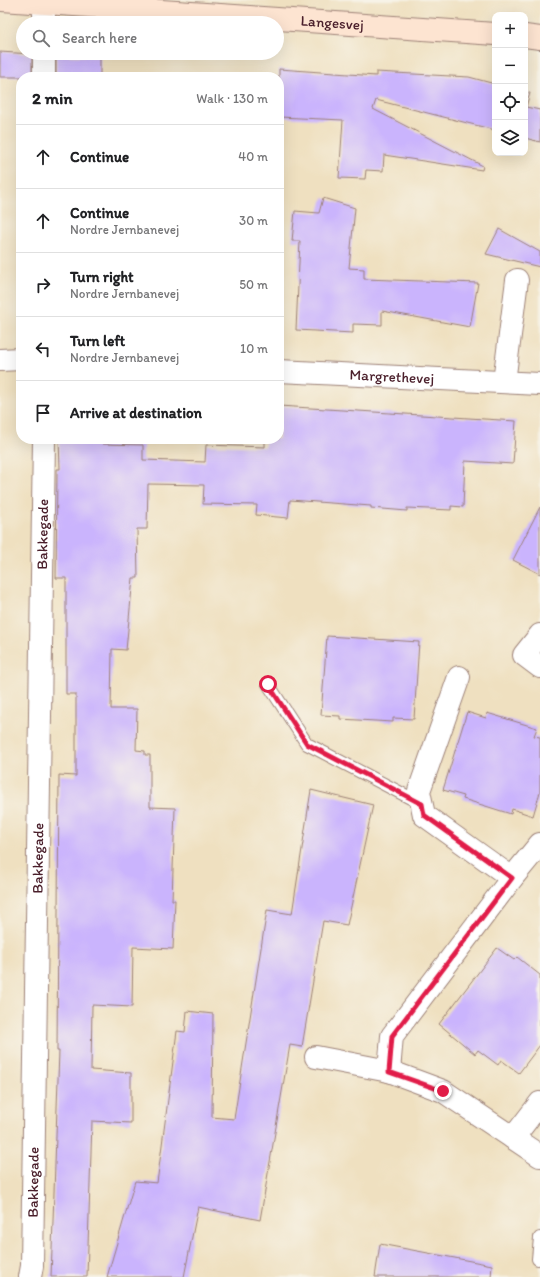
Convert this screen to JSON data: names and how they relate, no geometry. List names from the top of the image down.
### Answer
{
  "streets": {
    "street": ["Langesvej", "Margrethevej", "Bakkegade"]
  },
  "page": {
    "map_buttons": ["+", "−"],
    "search": "Search here",
    "heading": ["2 min", "Walk · 130 m"],
    "list": [
      ["Continue", "40 m"],
      ["Continue", "Nordre Jernbanevej", "30 m"],
      ["Turn right", "Nordre Jernbanevej", "50 m"],
      ["Turn left", "Nordre Jernbanevej", "10 m"],
      "Arrive at destination"
    ]
  }
}
